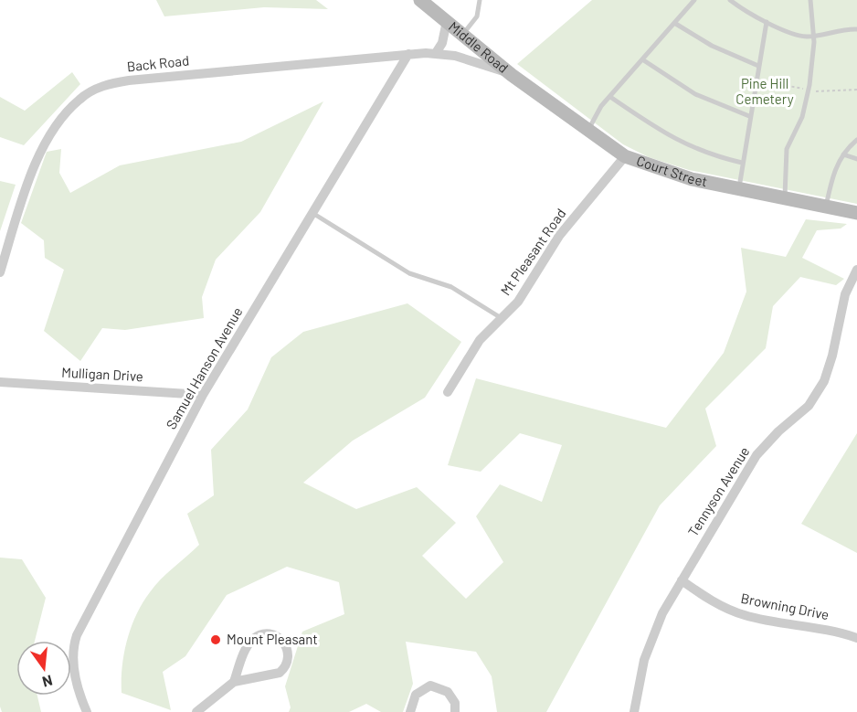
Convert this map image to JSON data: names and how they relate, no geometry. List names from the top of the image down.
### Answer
{
  "streets": {
    "street": [
      "Middle Road",
      "Back Road",
      "Court Street",
      "Mt Pleasant Road",
      "Samuel Hanson Avenue",
      "Mulligan Drive",
      "Tennyson Avenue",
      "Browning Drive"
    ]
  },
  "crossings": [
    ["Middle Road", "Back Road"],
    ["Middle Road", "Court Street"],
    ["Back Road", "Court Street"],
    ["Back Road", "Samuel Hanson Avenue"],
    ["Court Street", "Mt Pleasant Road"],
    ["Samuel Hanson Avenue", "Mulligan Drive"],
    ["Tennyson Avenue", "Browning Drive"]
  ],
  "parks": ["Pine Hill Cemetery"],
  "places": ["Mount Pleasant"],
  "north": "bottom"
}
